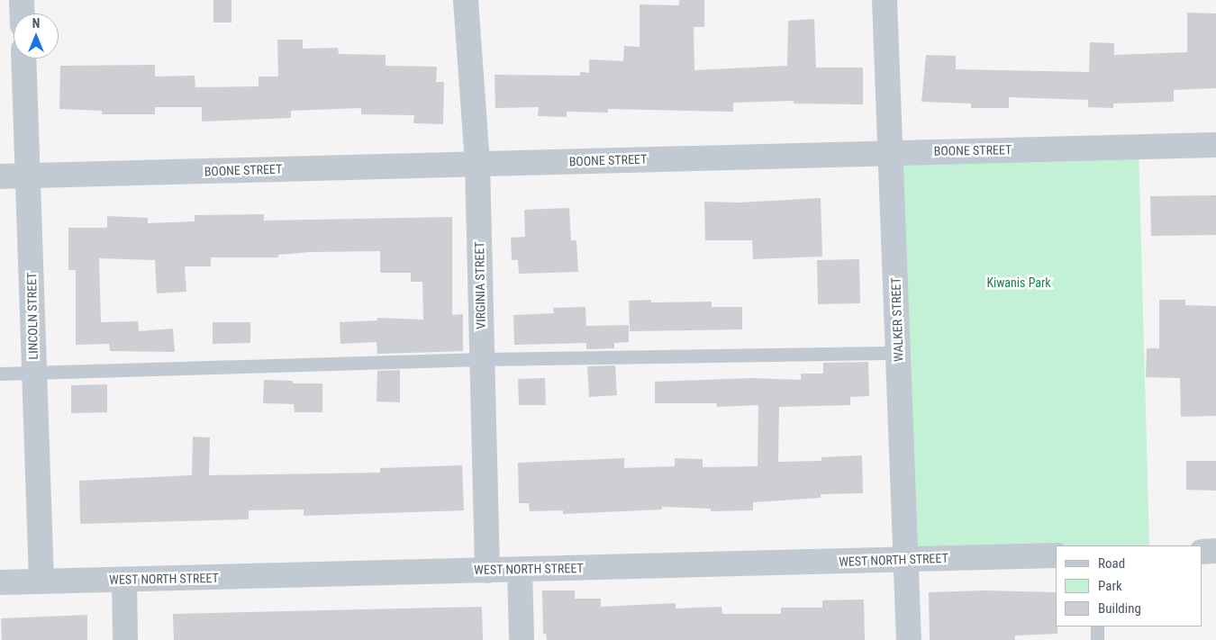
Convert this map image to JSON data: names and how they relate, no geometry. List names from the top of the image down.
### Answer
{
  "streets": {
    "street": [
      "BOONE STREET",
      "VIRGINIA STREET",
      "LINCOLN STREET",
      "WALKER STREET",
      "WEST NORTH STREET"
    ]
  },
  "crossings": [
    ["BOONE STREET", "VIRGINIA STREET"],
    ["BOONE STREET", "LINCOLN STREET"],
    ["BOONE STREET", "WALKER STREET"],
    ["VIRGINIA STREET", "WEST NORTH STREET"],
    ["LINCOLN STREET", "WEST NORTH STREET"],
    ["WALKER STREET", "WEST NORTH STREET"]
  ],
  "parks": ["Kiwanis Park"],
  "legend": ["Road", "Park", "Building"],
  "north": "top"
}
